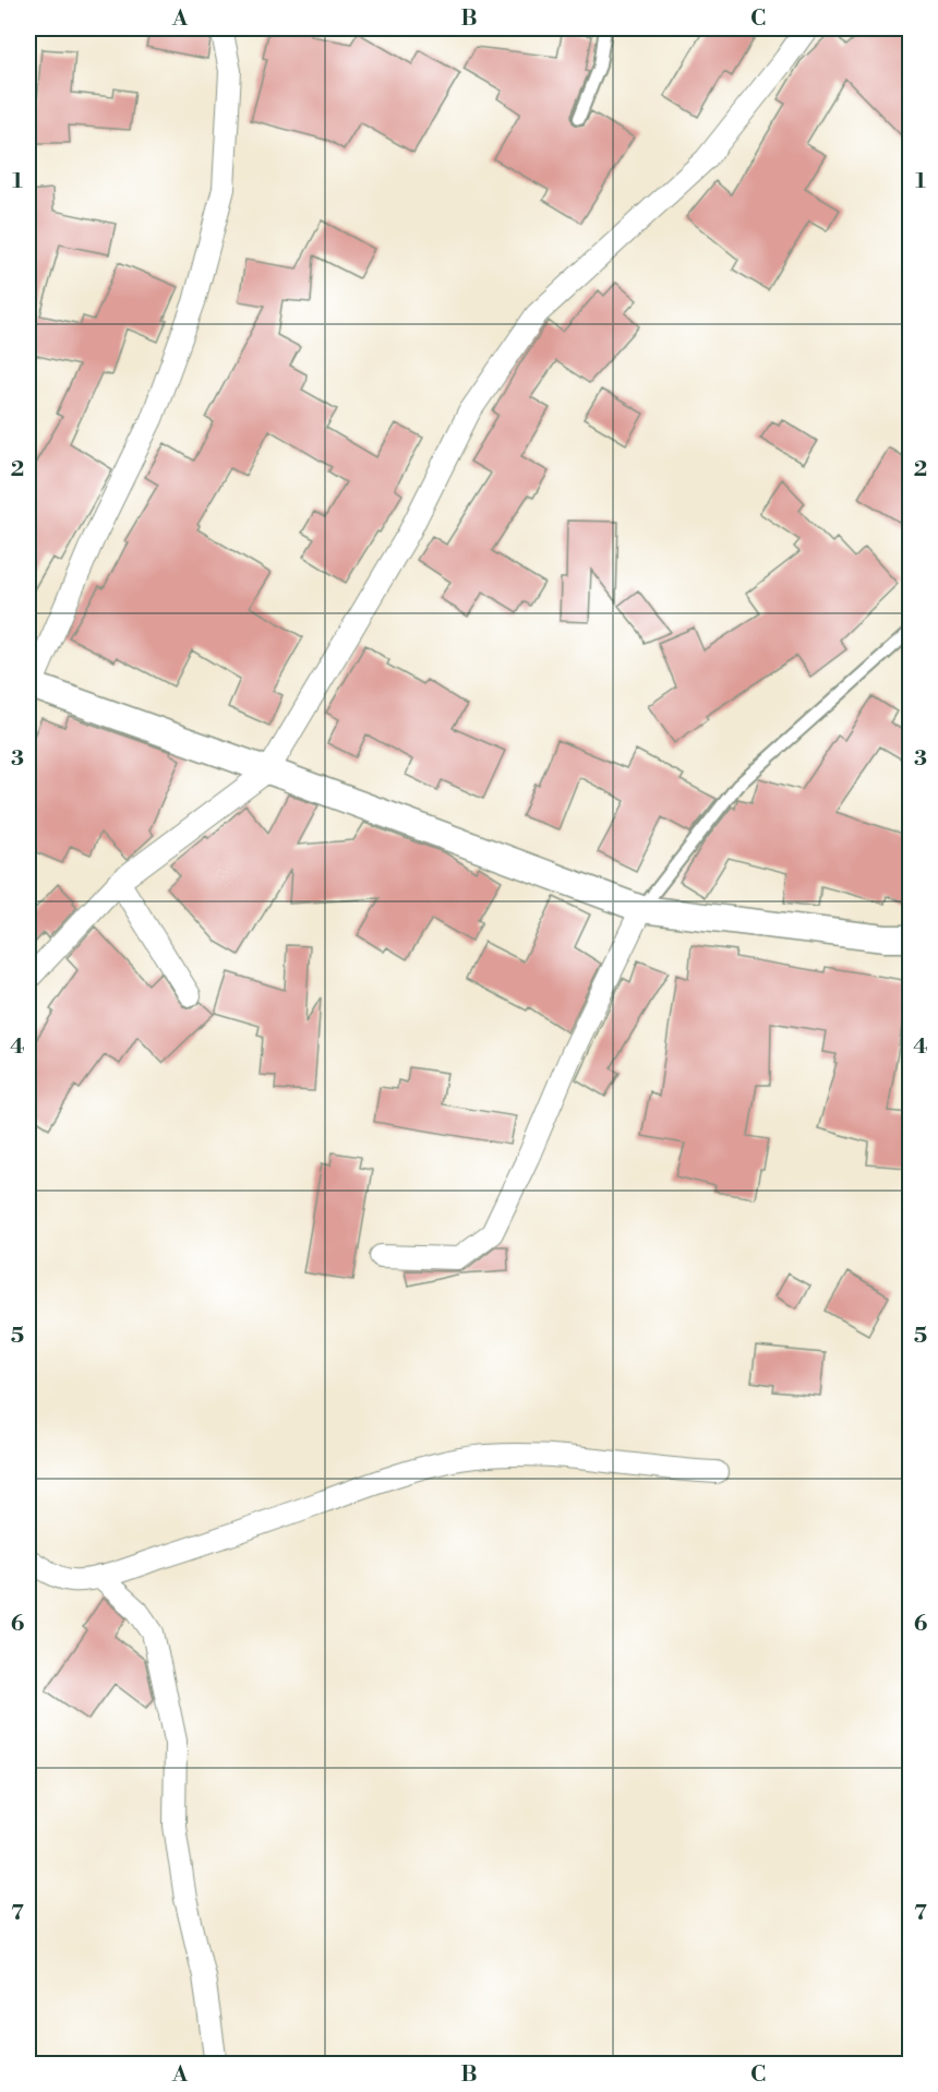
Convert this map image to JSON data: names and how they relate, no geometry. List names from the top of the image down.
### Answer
{
  "grid": {
    "columns": ["A", "B", "C"],
    "rows": [
      "1",
      "2",
      "3",
      "4",
      "5",
      "6",
      "7"
    ]
  }
}
